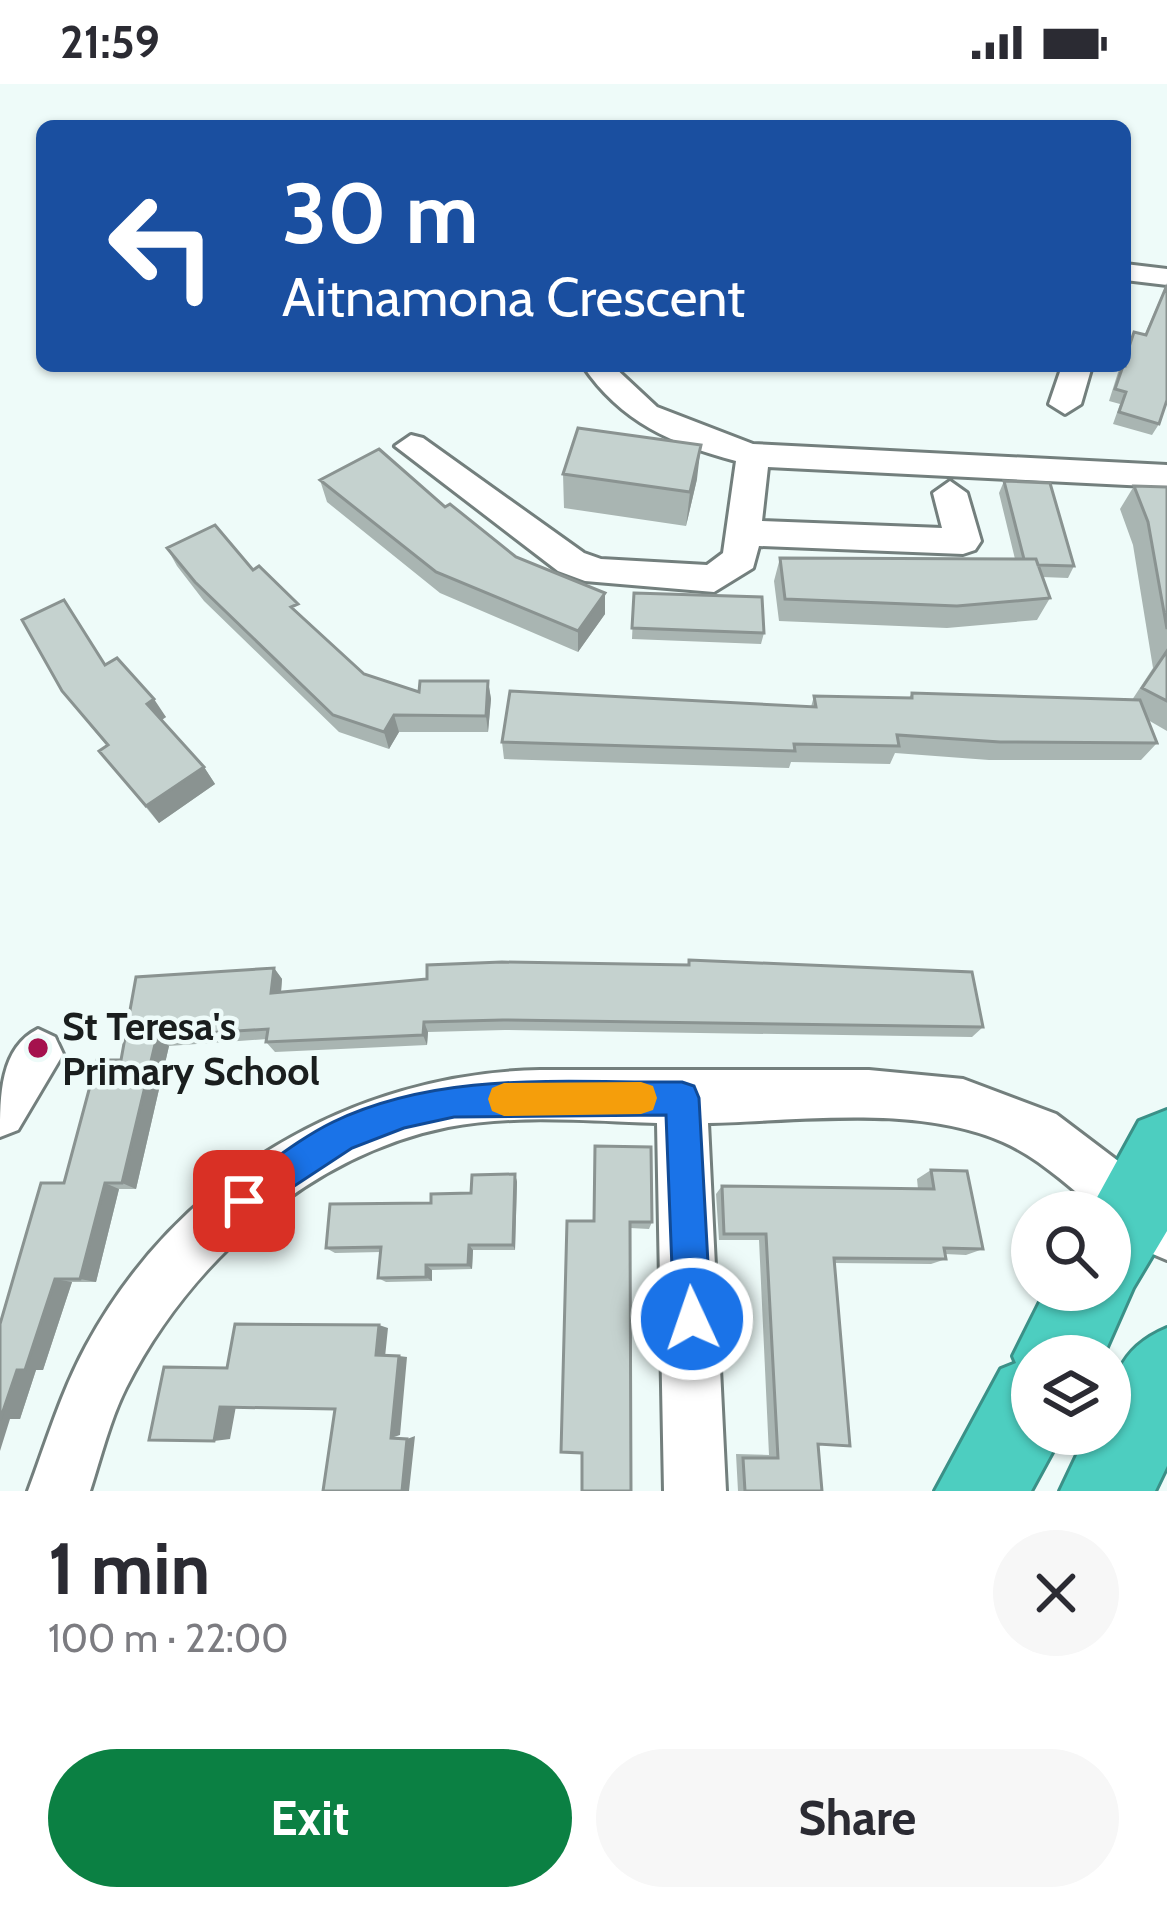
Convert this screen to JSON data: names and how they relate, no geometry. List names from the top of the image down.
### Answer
{
  "places": ["St Teresa's Primary School"],
  "page": {
    "status": "21:59",
    "turn": ["30 m", "Aitnamona Crescent"],
    "heading": ["1 min", "100 m · 22:00"],
    "buttons": ["Exit", "Share"]
  }
}
